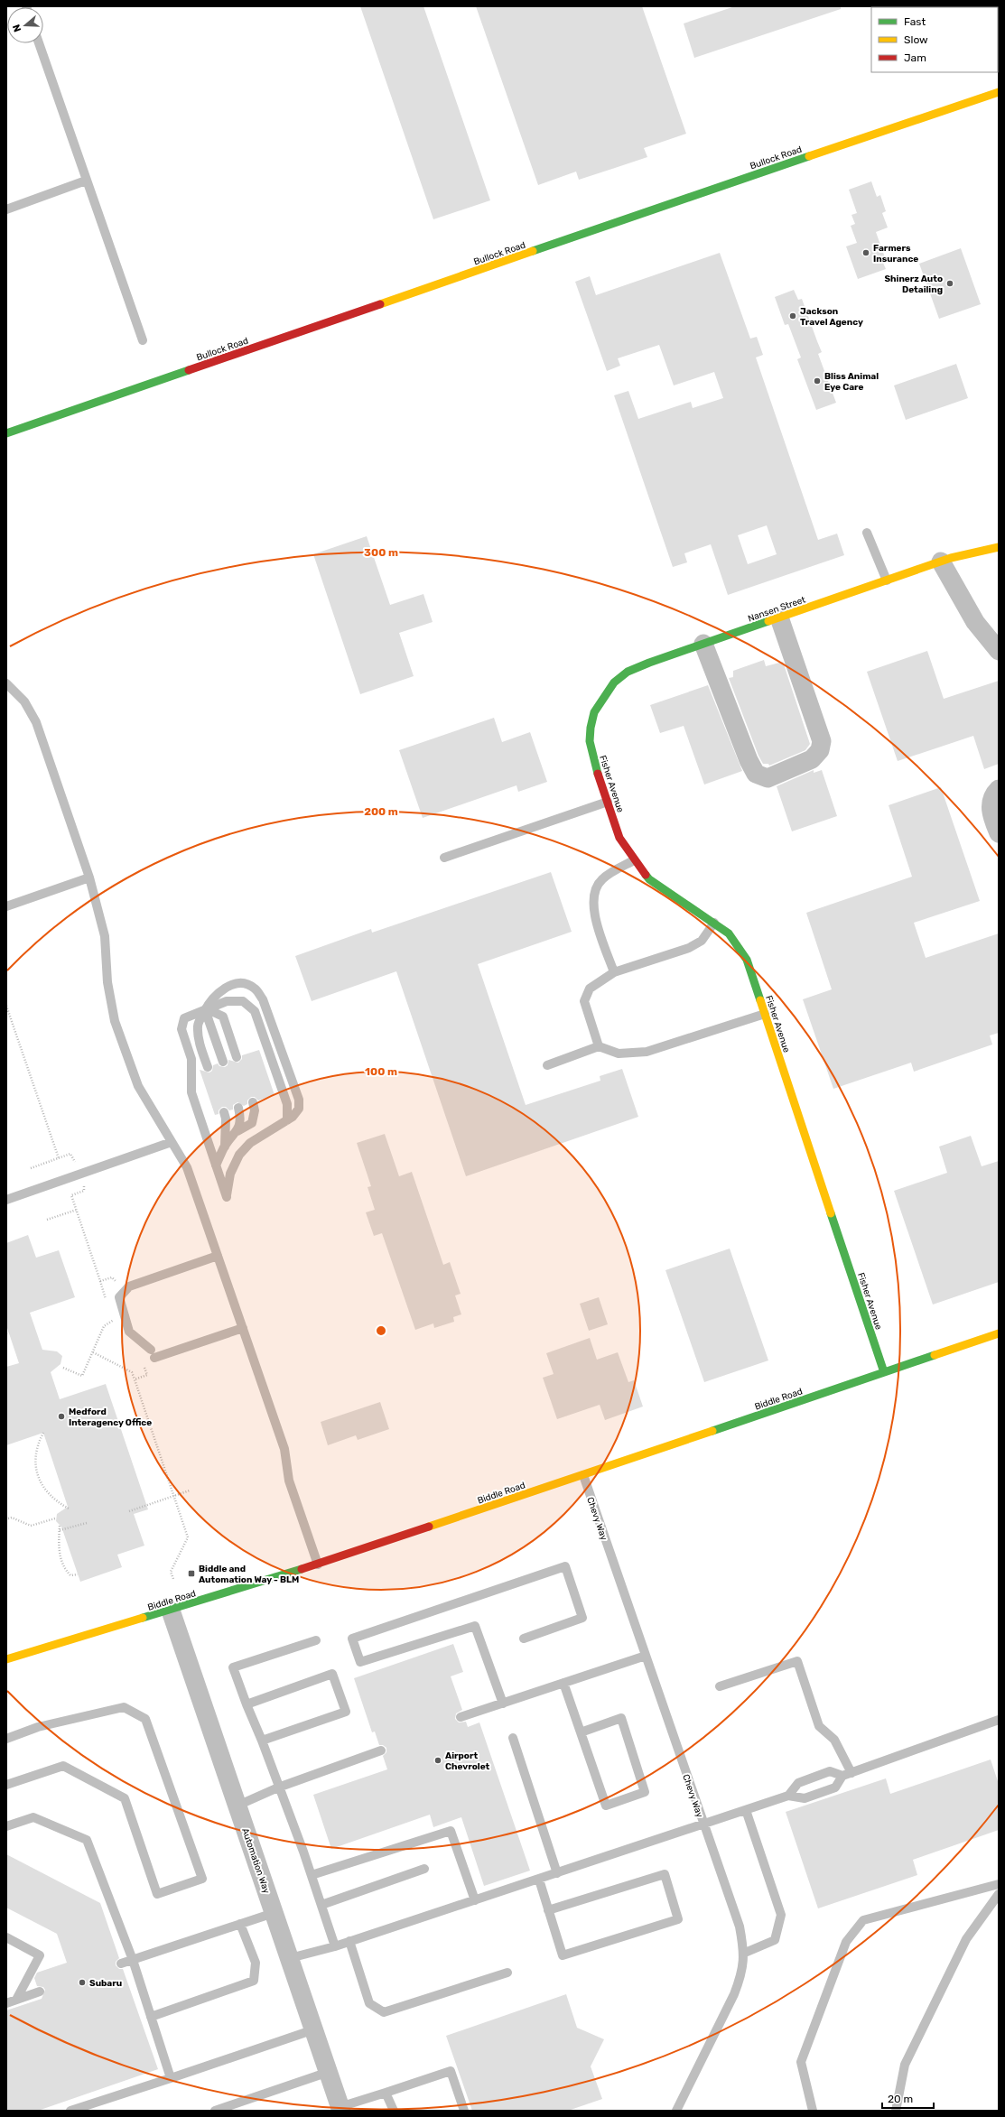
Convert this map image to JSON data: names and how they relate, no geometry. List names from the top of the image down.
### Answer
{
  "streets": {
    "street": [
      "Bullock Road",
      "Nansen Street",
      "Fisher Avenue",
      "Biddle Road",
      "Automation Way"
    ],
    "lane": ["Chevy Way"]
  },
  "crossings": [
    ["Nansen Street", "Fisher Avenue"],
    ["Fisher Avenue", "Biddle Road"],
    ["Biddle Road", "Chevy Way"],
    ["Biddle Road", "Automation Way"]
  ],
  "places": {
    "other": [
      "Farmers Insurance",
      "Shinerz Auto Detailing",
      "Jackson Travel Agency",
      "Bliss Animal Eye Care",
      "Medford Interagency Office",
      "Airport Chevrolet",
      "Subaru"
    ],
    "transit": ["Biddle and Automation Way - BLM"]
  },
  "legend": ["Fast", "Slow", "Jam"],
  "scale_bar": "20 m",
  "north": "left",
  "rings": ["300 m", "200 m", "100 m"]
}
